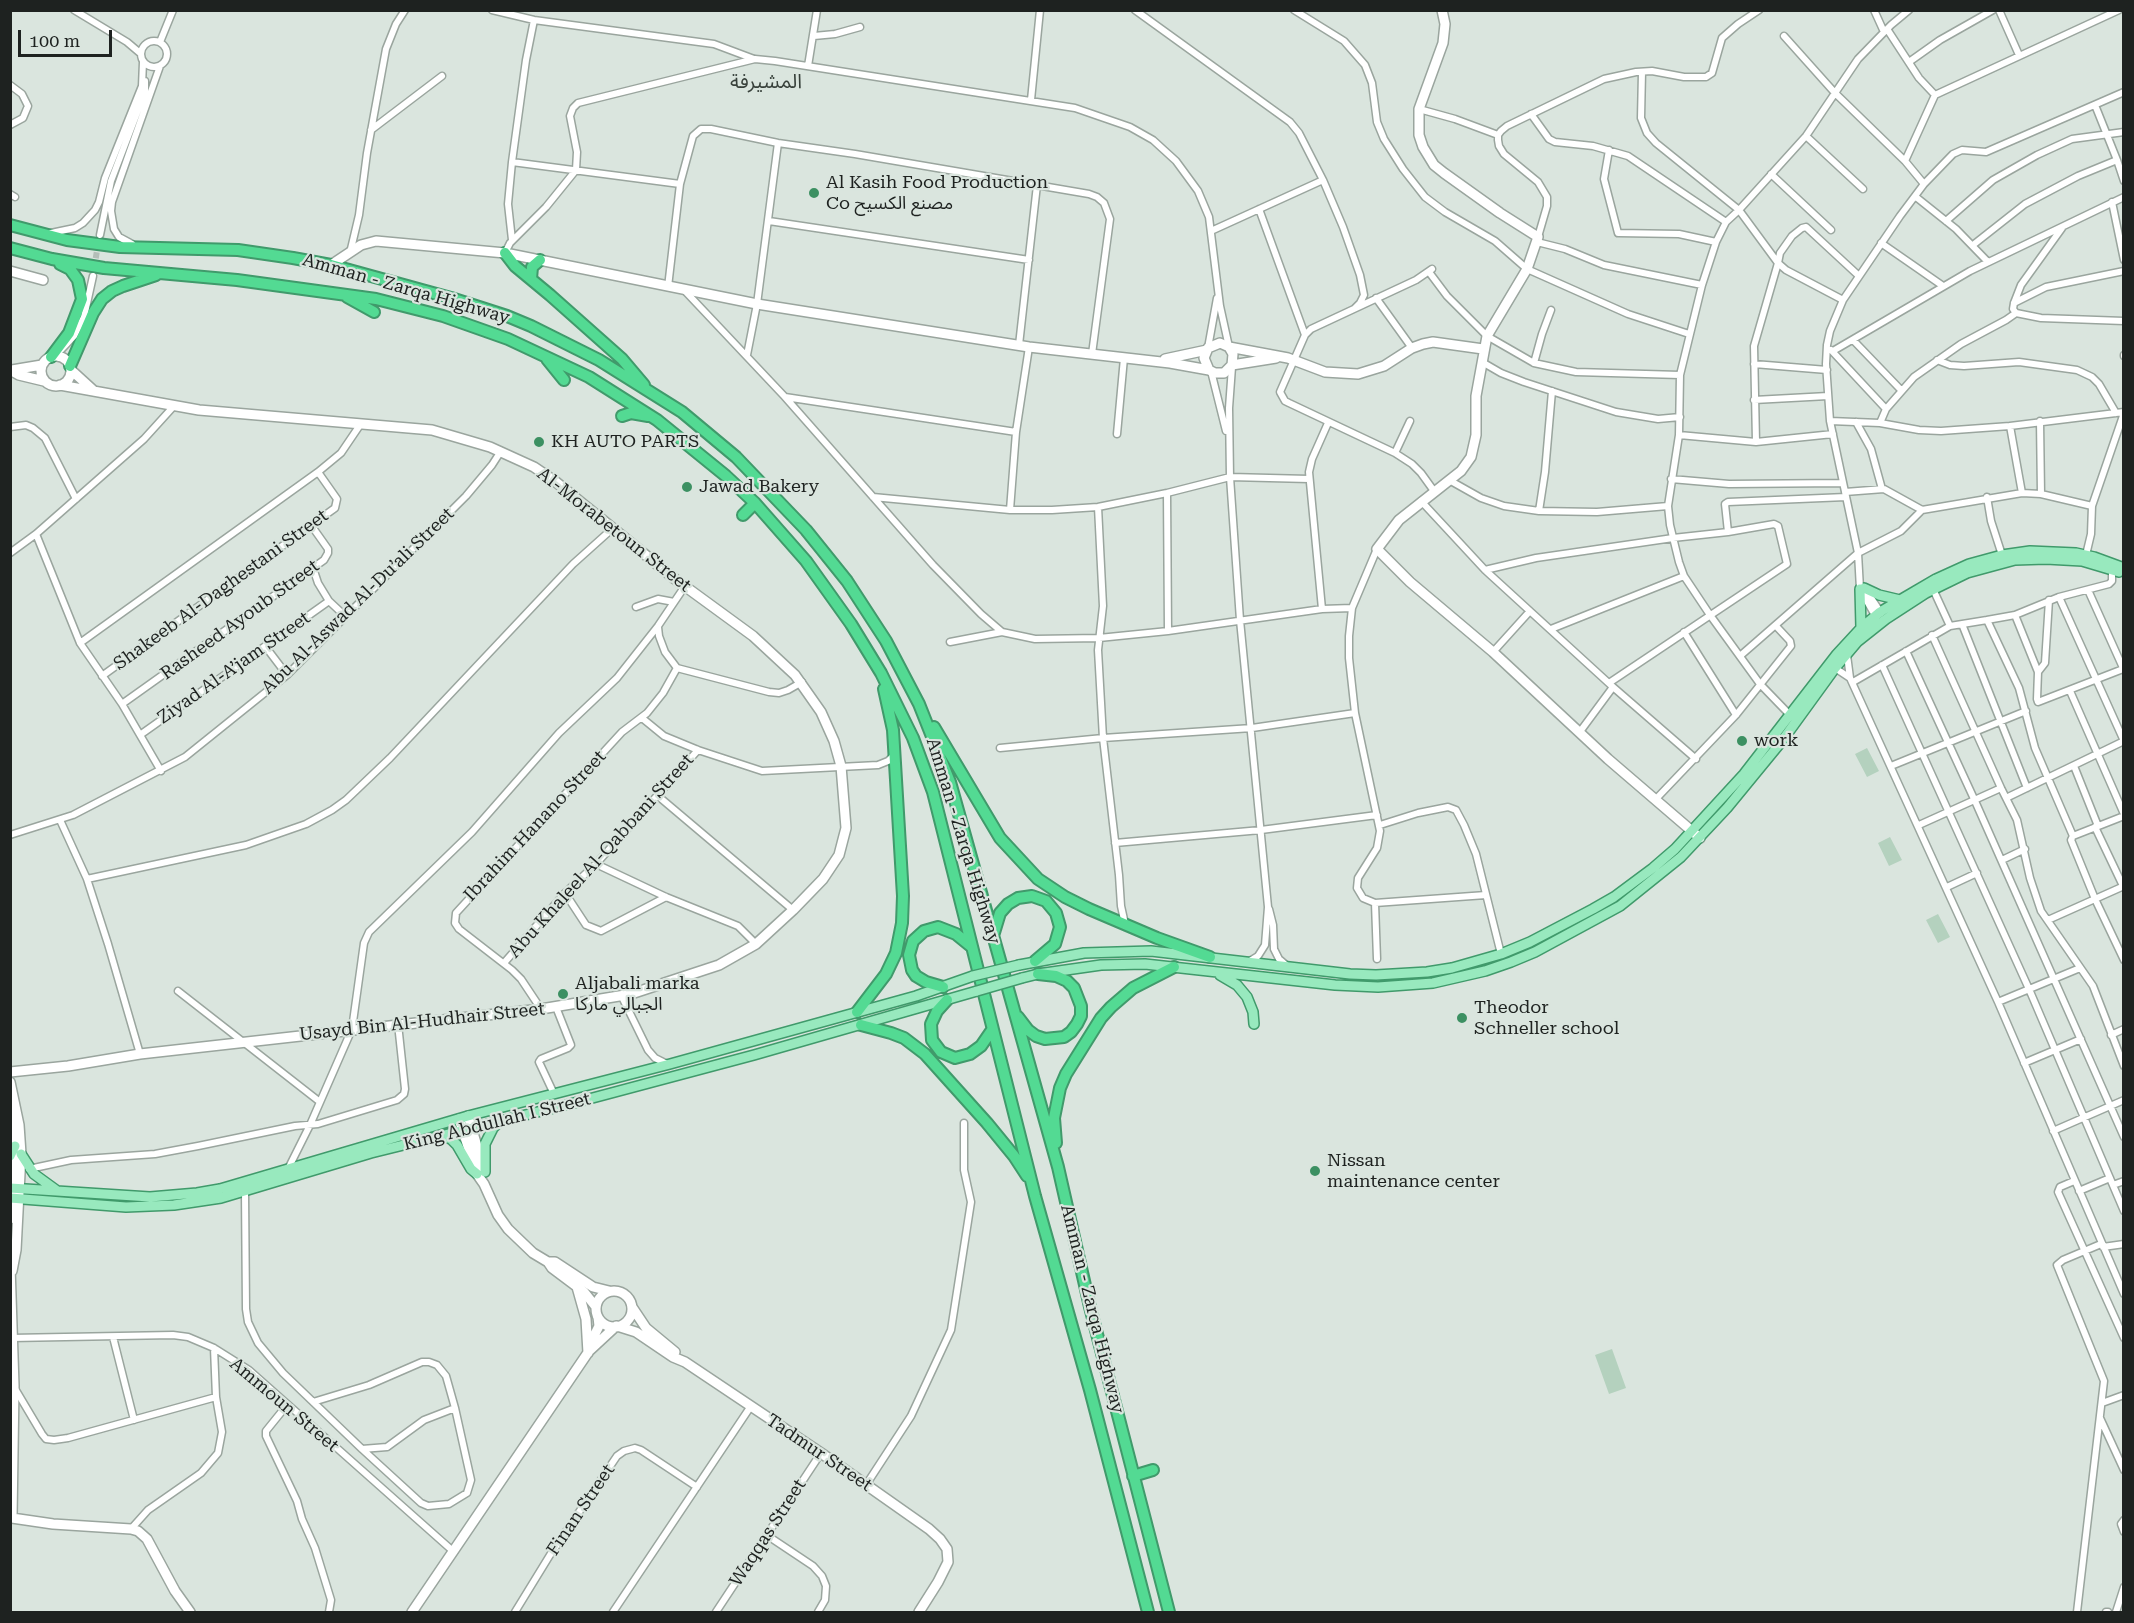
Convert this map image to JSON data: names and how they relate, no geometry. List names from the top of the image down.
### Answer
{
  "streets": {
    "highway": ["Amman - Zarqa Highway"],
    "main road": ["King Abdullah I Street"],
    "street": [
      "Al-Morabetoun Street",
      "Shakeeb Al-Daghestani Street",
      "Abu Al-Aswad Al-Du’ali Street",
      "Rasheed Ayoub Street",
      "Ziyad Al-A’jam Street",
      "Ibrahim Hanano Street",
      "Abu Khaleel Al-Qabbani Street",
      "Usayd Bin Al-Hudhair Street",
      "Ammoun Street",
      "Tadmur Street",
      "Finan Street",
      "Waqqas Street"
    ]
  },
  "crossings": [
    ["Al-Morabetoun Street", "Abu Al-Aswad Al-Du’ali Street"],
    ["Al-Morabetoun Street", "Usayd Bin Al-Hudhair Street"],
    ["Shakeeb Al-Daghestani Street", "Rasheed Ayoub Street"],
    ["Ibrahim Hanano Street", "Abu Khaleel Al-Qabbani Street"],
    ["Ibrahim Hanano Street", "Usayd Bin Al-Hudhair Street"],
    ["Tadmur Street", "Waqqas Street"]
  ],
  "districts": ["المشيرفة"],
  "places": [
    "Al Kasih Food Production Co مصنع الكسيح",
    "KH AUTO PARTS",
    "Jawad Bakery",
    "work",
    "Aljabali marka الجبالي ماركا",
    "Theodor Schneller school",
    "Nissan maintenance center"
  ],
  "scale_bar": "100 m"
}
